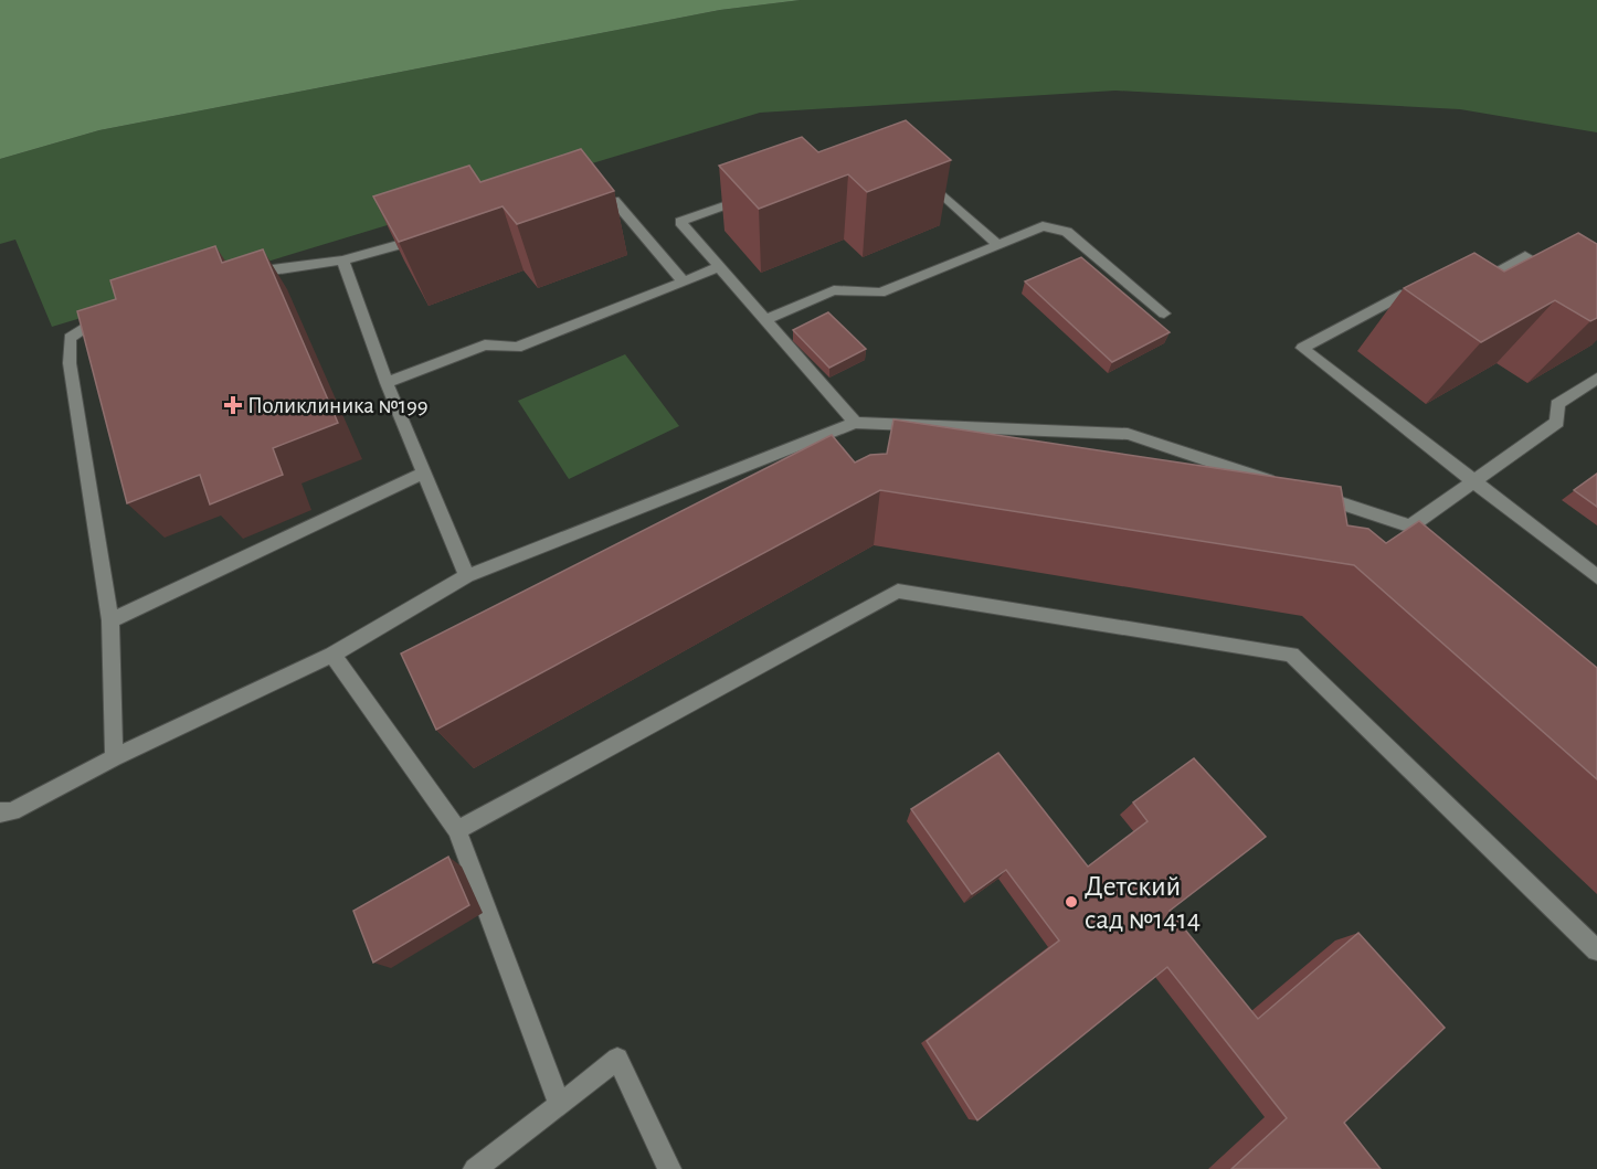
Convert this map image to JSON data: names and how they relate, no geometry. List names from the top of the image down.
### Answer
{
  "places": {
    "health": ["Поликлиника №199"],
    "other": ["Детский сад №1414"]
  }
}
